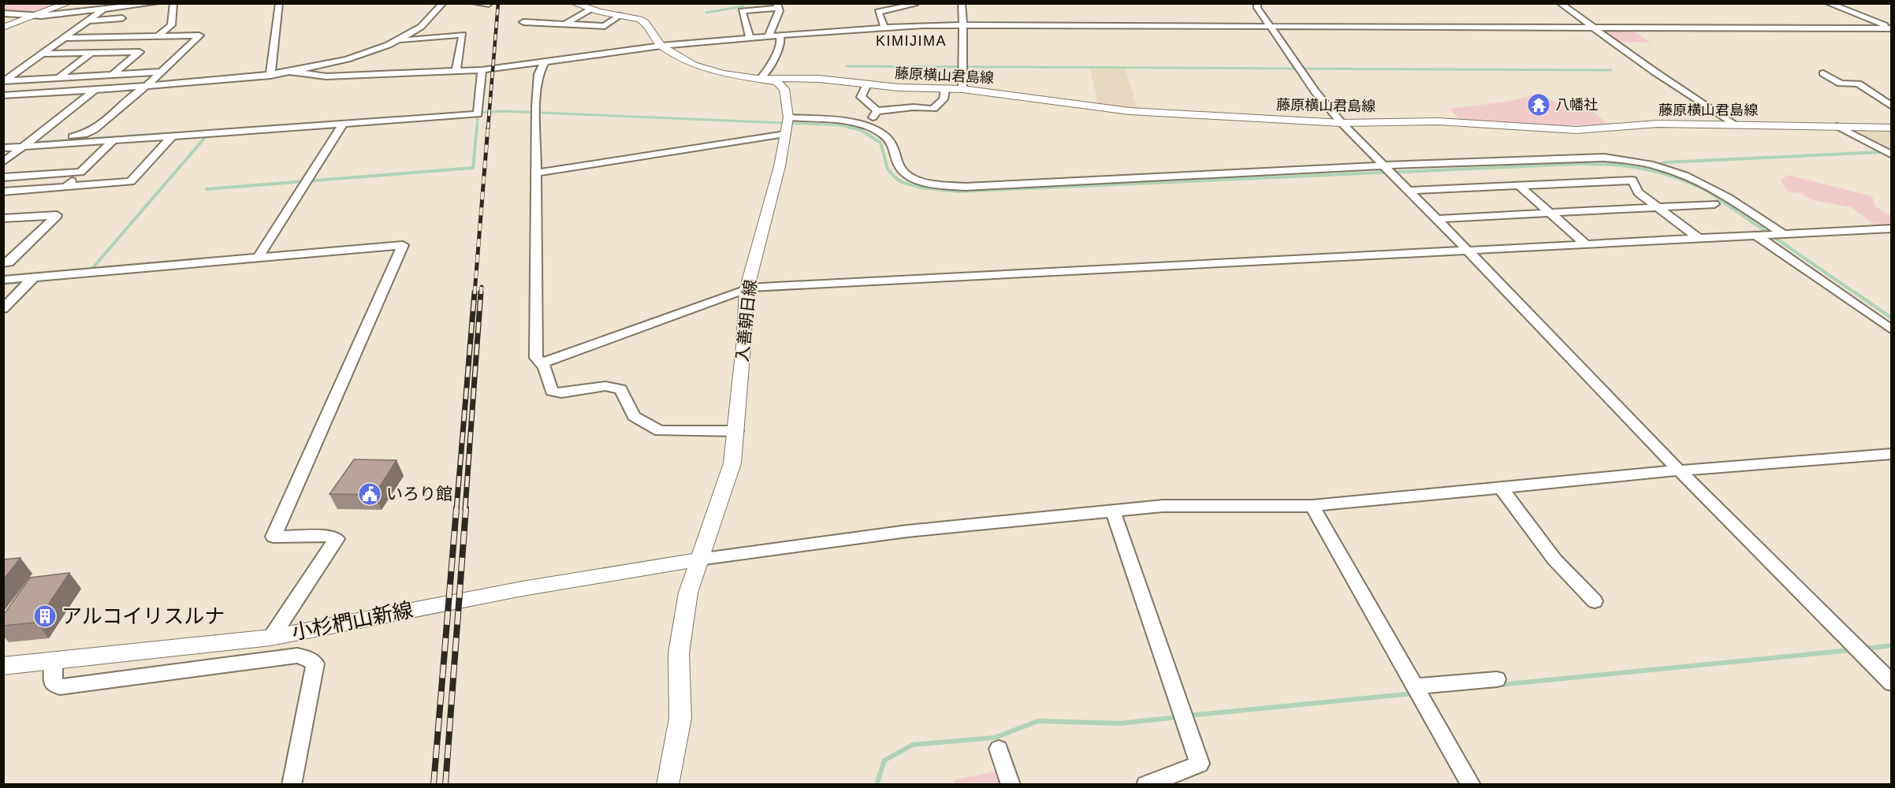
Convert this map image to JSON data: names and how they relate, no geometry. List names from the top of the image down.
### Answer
{
  "streets": {
    "main road": ["藤原横山君島線", "入善朝日線", "小杉椚山新線"]
  },
  "crossings": [
    ["藤原横山君島線", "入善朝日線"],
    ["入善朝日線", "小杉椚山新線"]
  ],
  "districts": ["KIMIJIMA"],
  "places": {
    "temple": ["八幡社"],
    "public building": ["いろり館"],
    "building": ["アルコイリスルナ"]
  }
}
